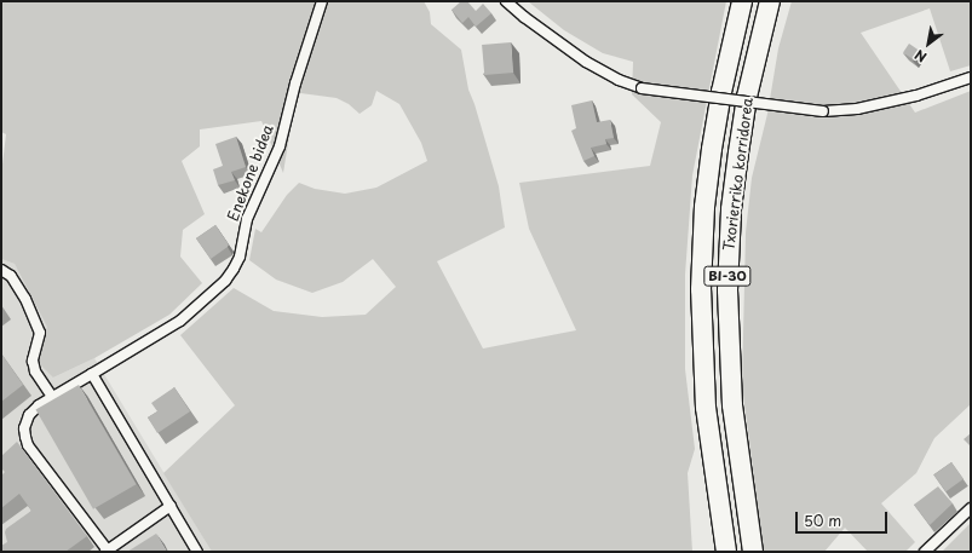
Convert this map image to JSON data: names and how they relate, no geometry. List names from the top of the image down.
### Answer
{
  "streets": {
    "highway": ["Txorierriko korridorea", "BI-30"],
    "street": ["Enekone bidea"]
  },
  "scale_bar": "50 m",
  "north": "bottom left"
}
